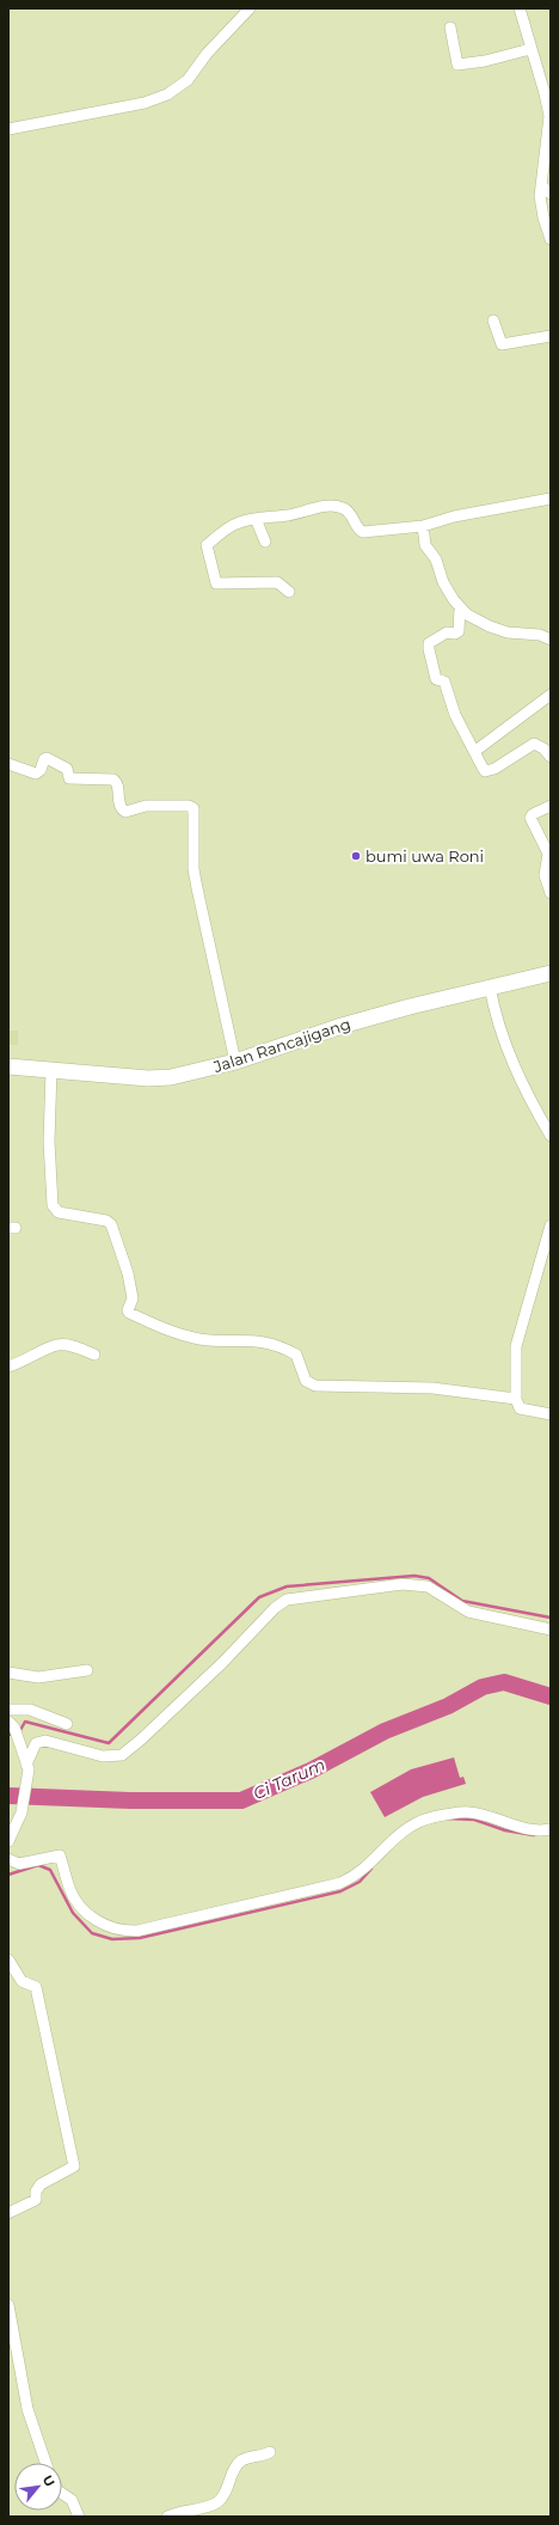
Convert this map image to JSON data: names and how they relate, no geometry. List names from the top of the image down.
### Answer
{
  "streets": {
    "main road": ["Jalan Rancajigang"]
  },
  "water": ["Ci Tarum"],
  "places": ["bumi uwa Roni"],
  "north": "top right"
}
